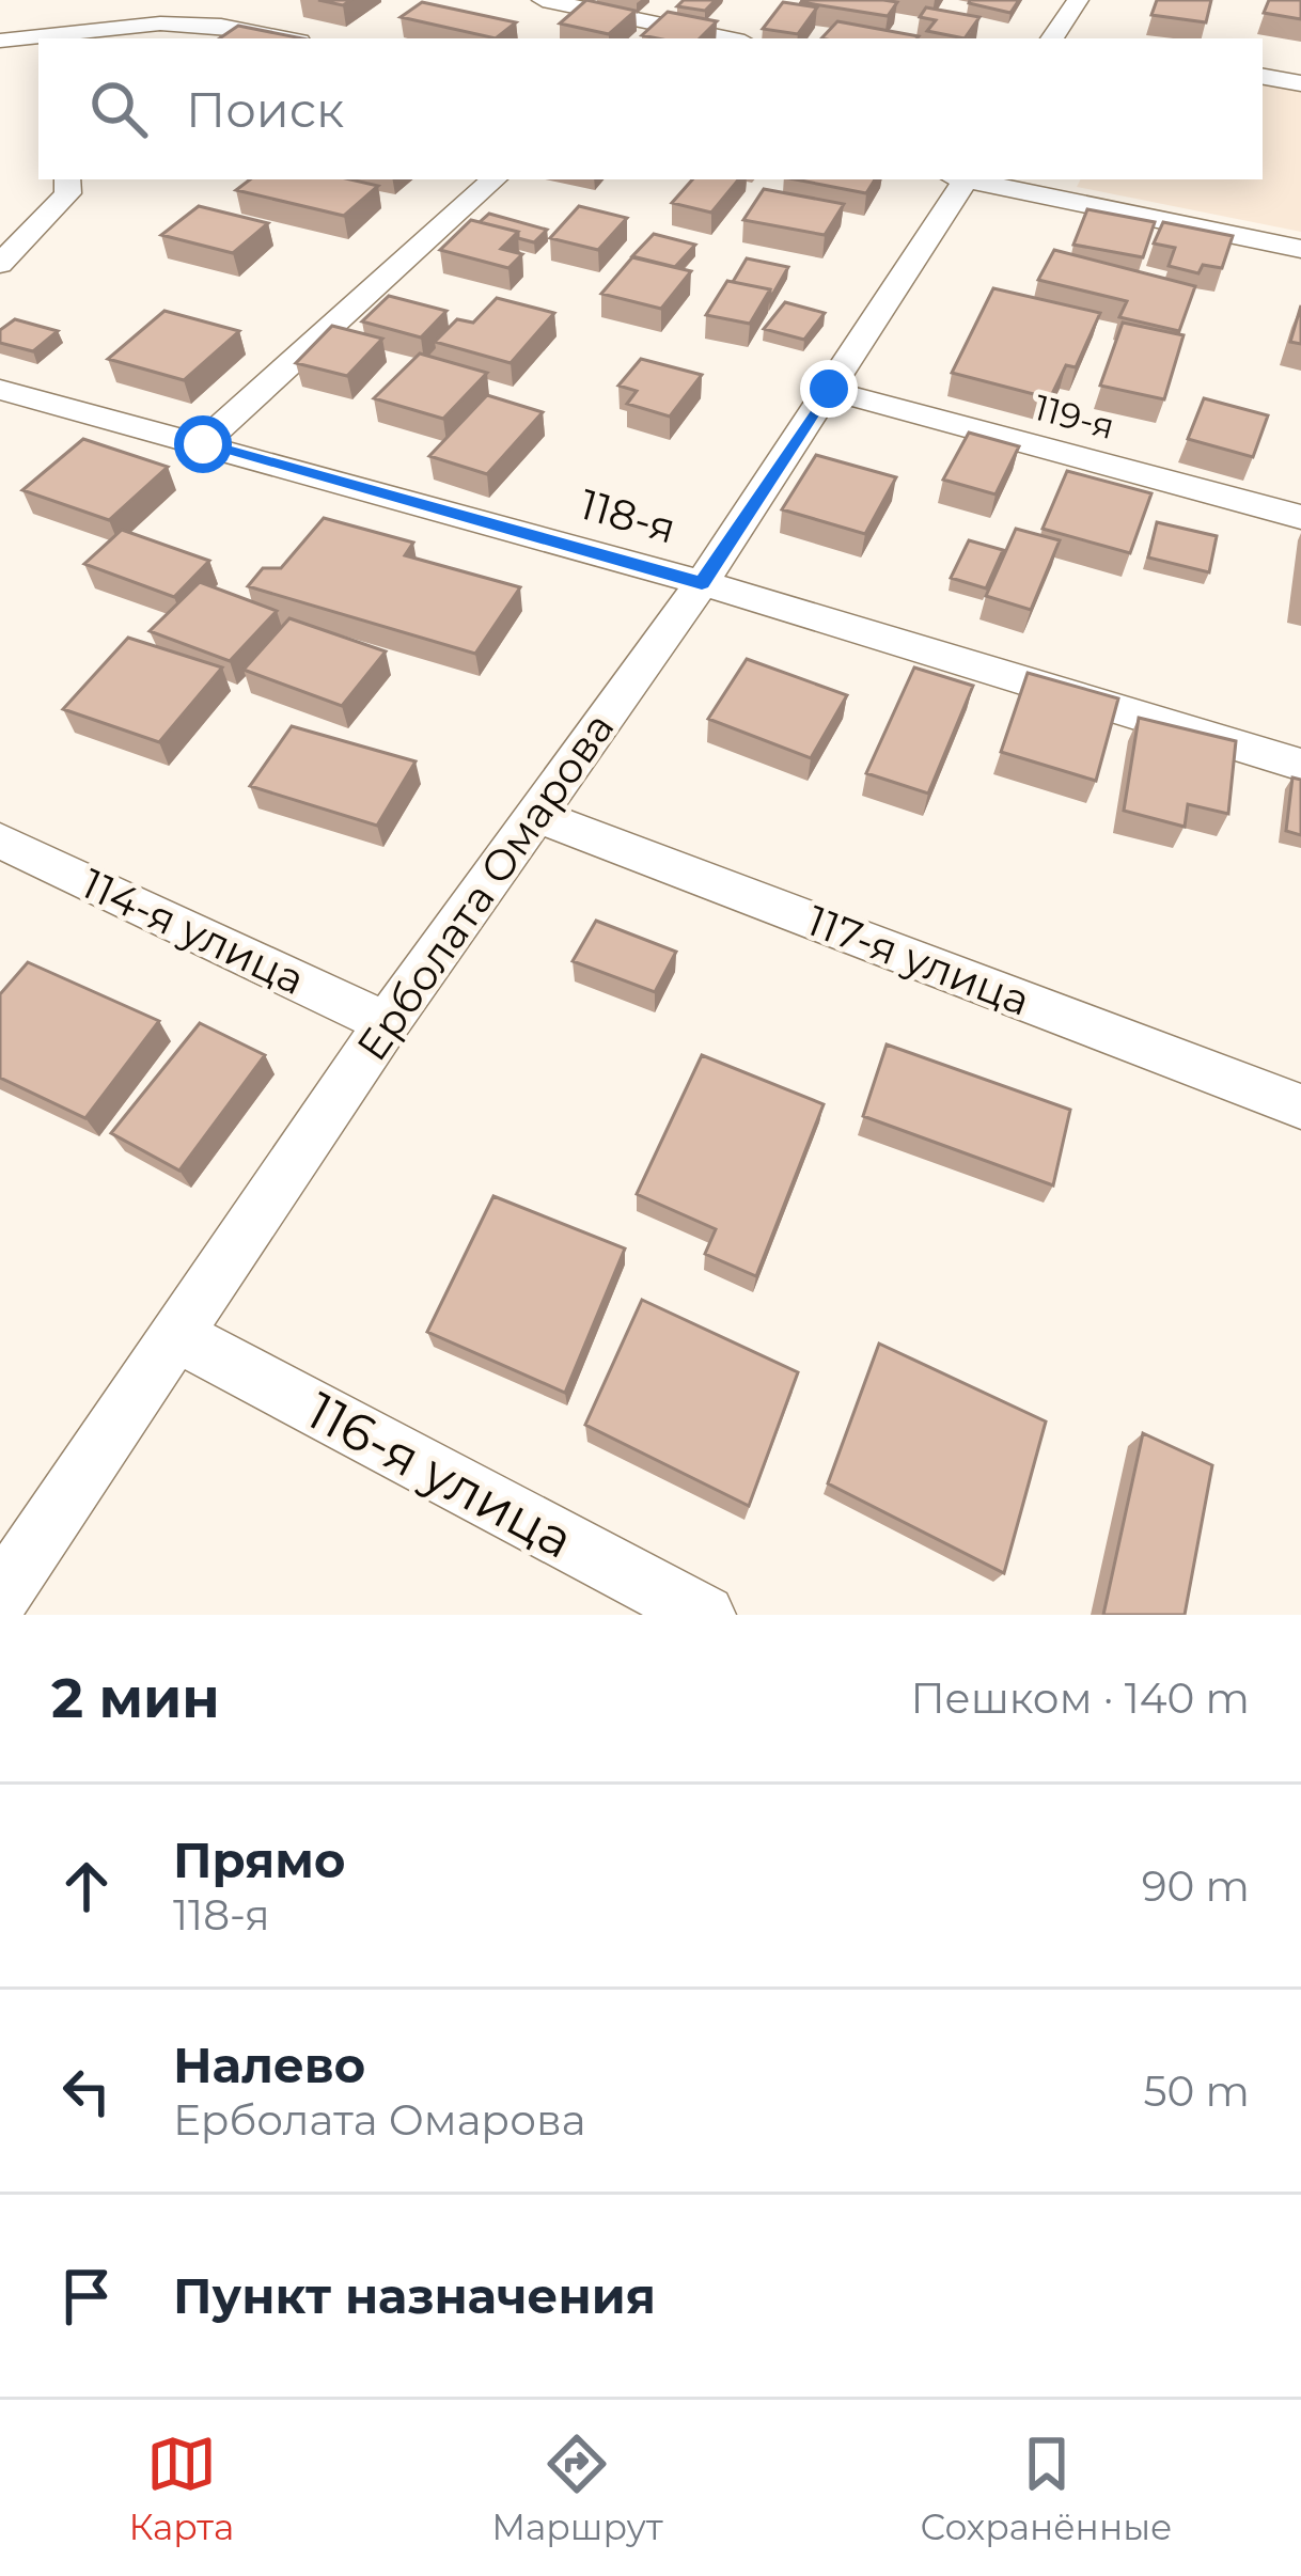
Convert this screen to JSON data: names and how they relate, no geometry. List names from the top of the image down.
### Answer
{
  "streets": {
    "street": [
      "119-я",
      "118-я",
      "Ерболата Омарова",
      "114-я улица",
      "117-я улица",
      "116-я улица"
    ]
  },
  "crossings": [
    ["119-я", "Ерболата Омарова"],
    ["118-я", "Ерболата Омарова"],
    ["Ерболата Омарова", "114-я улица"],
    ["Ерболата Омарова", "117-я улица"],
    ["Ерболата Омарова", "116-я улица"]
  ],
  "page": {
    "search": "Поиск",
    "heading": ["2 мин", "Пешком · 140 m"],
    "list": [
      ["Прямо", "118-я", "90 m"],
      ["Налево", "Ерболата Омарова", "50 m"],
      "Пункт назначения"
    ],
    "nav": ["Карта", "Маршрут", "Сохранённые"]
  }
}
